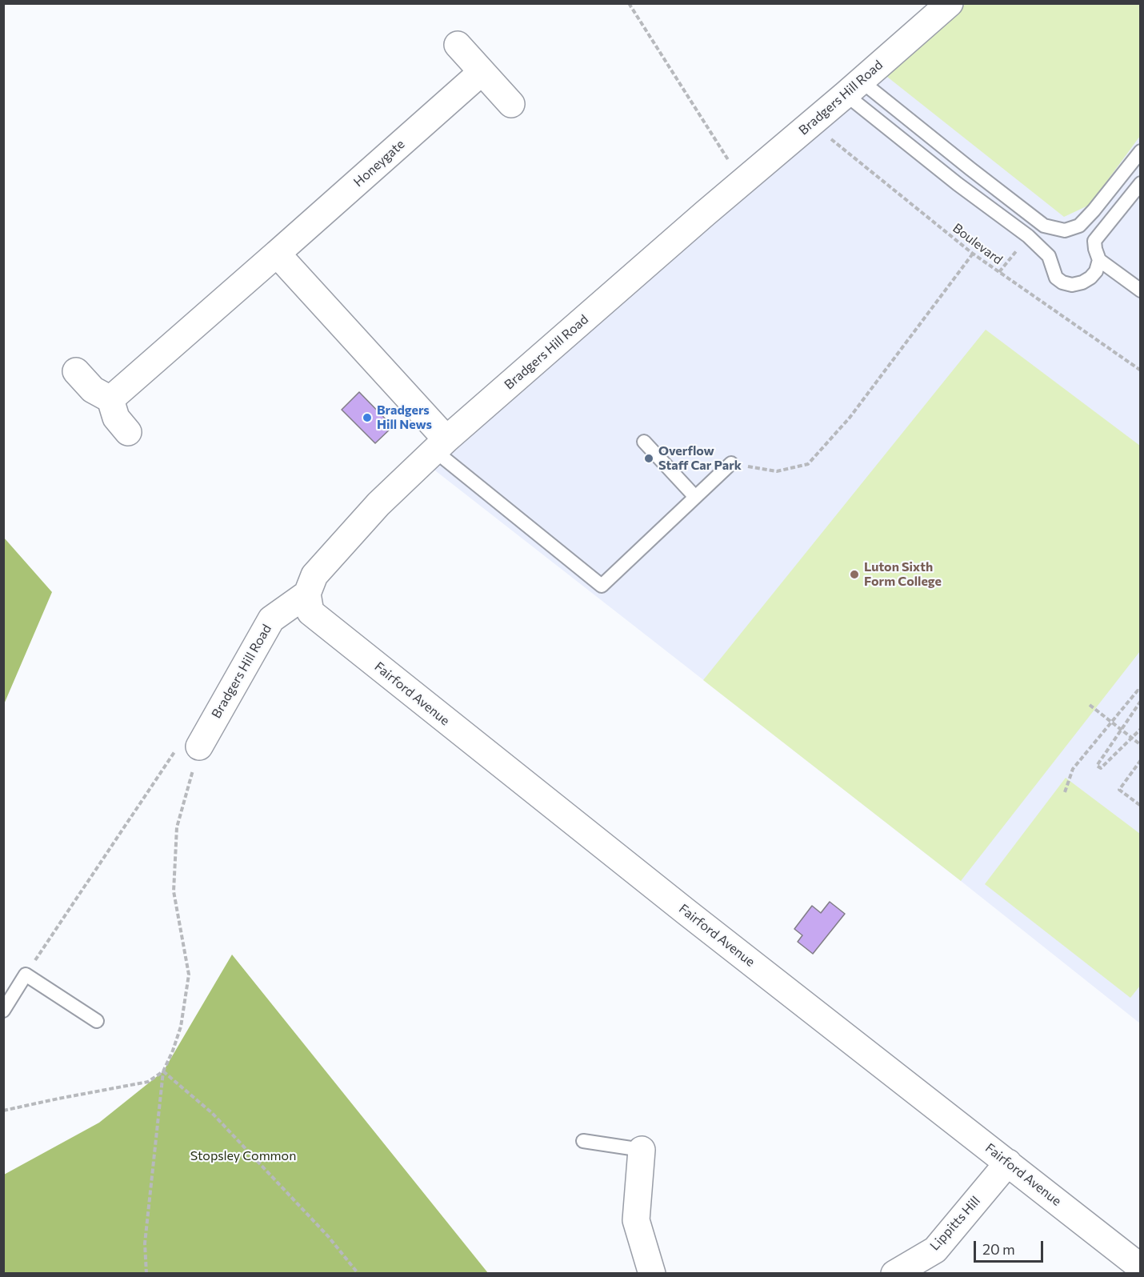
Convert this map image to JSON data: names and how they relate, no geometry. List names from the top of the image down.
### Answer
{
  "streets": {
    "street": [
      "Bradgers Hill Road",
      "Honeygate",
      "Fairford Avenue",
      "Lippitts Hill"
    ],
    "path": ["Boulevard"]
  },
  "crossings": [
    ["Bradgers Hill Road", "Boulevard"],
    ["Bradgers Hill Road", "Fairford Avenue"],
    ["Fairford Avenue", "Lippitts Hill"]
  ],
  "parks": ["Stopsley Common"],
  "places": ["Bradgers Hill News", "Overflow Staff Car Park", "Luton Sixth Form College"],
  "scale_bar": "20 m"
}
